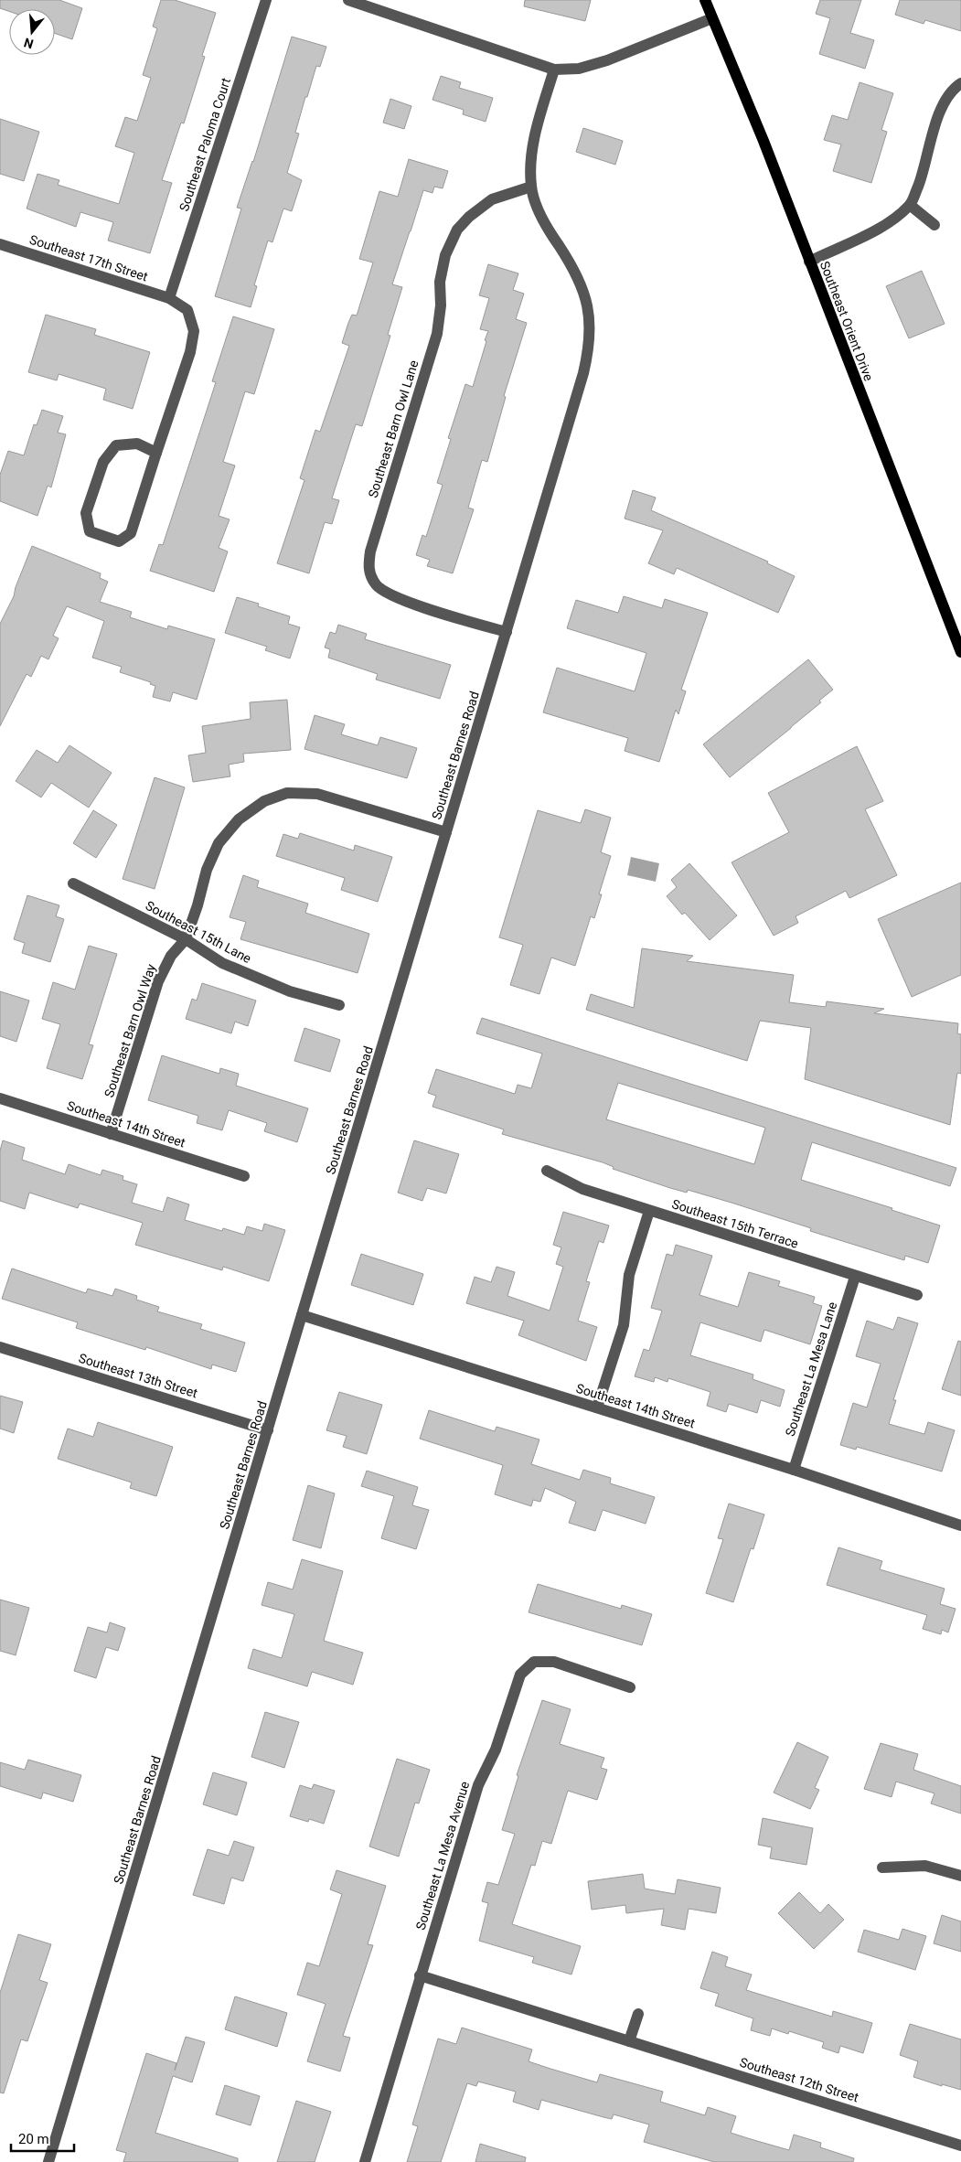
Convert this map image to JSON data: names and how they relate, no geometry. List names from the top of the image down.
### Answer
{
  "streets": {
    "main road": ["Southeast Orient Drive"],
    "street": [
      "Southeast Paloma Court",
      "Southeast 17th Street",
      "Southeast Barn Owl Lane",
      "Southeast Barnes Road",
      "Southeast 15th Lane",
      "Southeast Barn Owl Way",
      "Southeast 14th Street",
      "Southeast 15th Terrace",
      "Southeast La Mesa Lane",
      "Southeast 13th Street",
      "Southeast La Mesa Avenue",
      "Southeast 12th Street"
    ]
  },
  "crossings": [
    ["Southeast Paloma Court", "Southeast 17th Street"],
    ["Southeast Barn Owl Lane", "Southeast Barnes Road"],
    ["Southeast Barnes Road", "Southeast Barn Owl Way"],
    ["Southeast Barnes Road", "Southeast 14th Street"],
    ["Southeast Barnes Road", "Southeast 13th Street"],
    ["Southeast 15th Lane", "Southeast Barn Owl Way"],
    ["Southeast Barn Owl Way", "Southeast 14th Street"],
    ["Southeast 14th Street", "Southeast La Mesa Lane"],
    ["Southeast 15th Terrace", "Southeast La Mesa Lane"],
    ["Southeast La Mesa Avenue", "Southeast 12th Street"]
  ],
  "scale_bar": "20 m",
  "north": "bottom"
}
